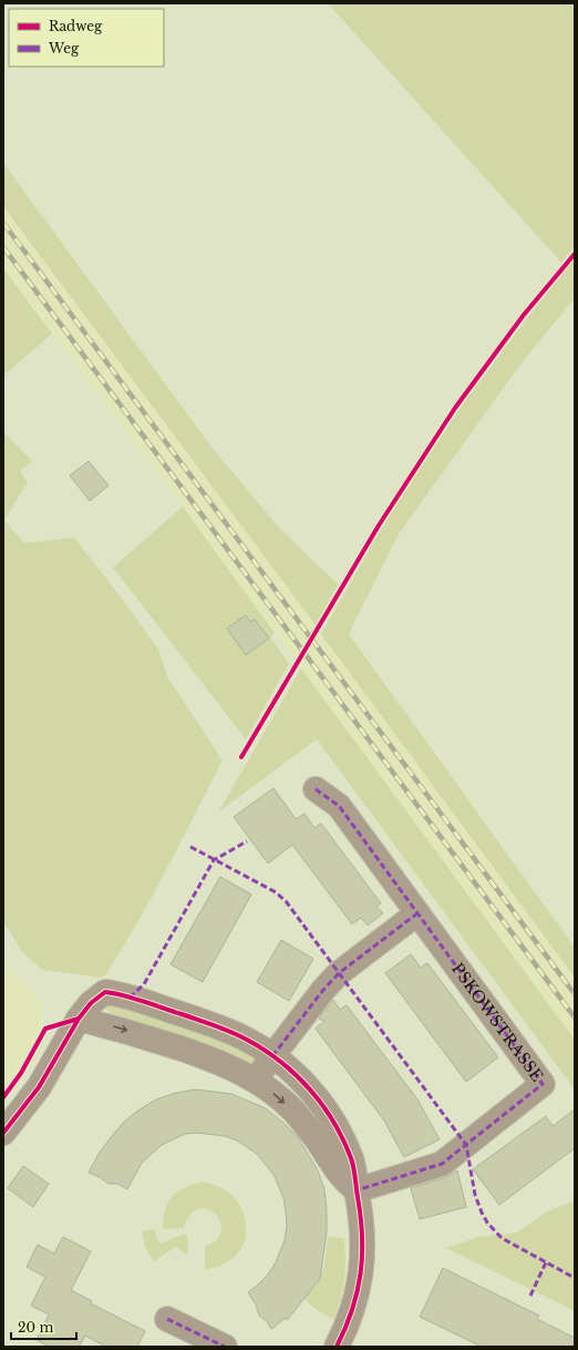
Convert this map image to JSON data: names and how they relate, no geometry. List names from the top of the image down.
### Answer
{
  "streets": {
    "street": ["PSKOWSTRASSE"]
  },
  "legend": ["Radweg", "Weg"],
  "scale_bar": "20 m"
}
